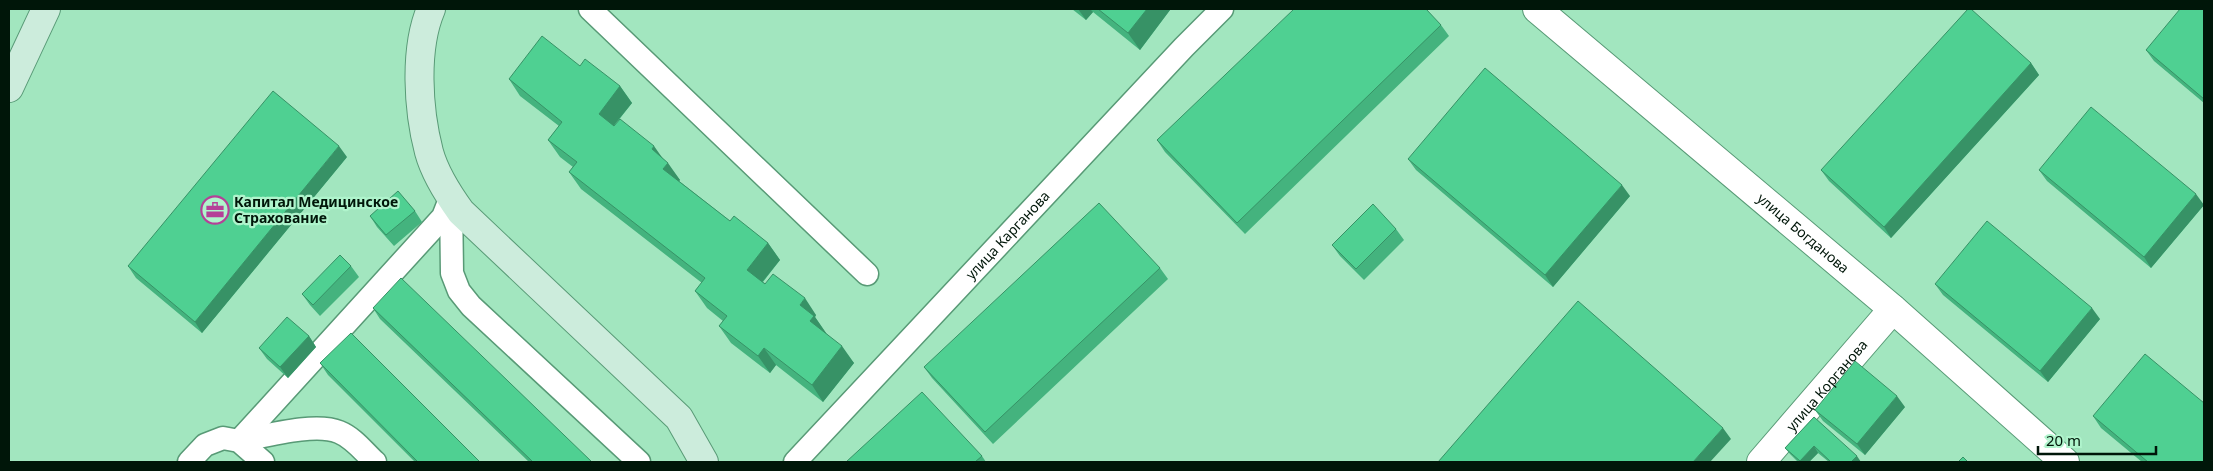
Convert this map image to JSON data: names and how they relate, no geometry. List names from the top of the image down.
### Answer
{
  "streets": {
    "street": ["улица Богданова", "улица Корганова"],
    "lane": ["улица Карганова"]
  },
  "crossings": [
    ["улица Богданова", "улица Корганова"]
  ],
  "places": {
    "office": ["Капитал Медицинское Страхование"]
  },
  "scale_bar": "20 m"
}
